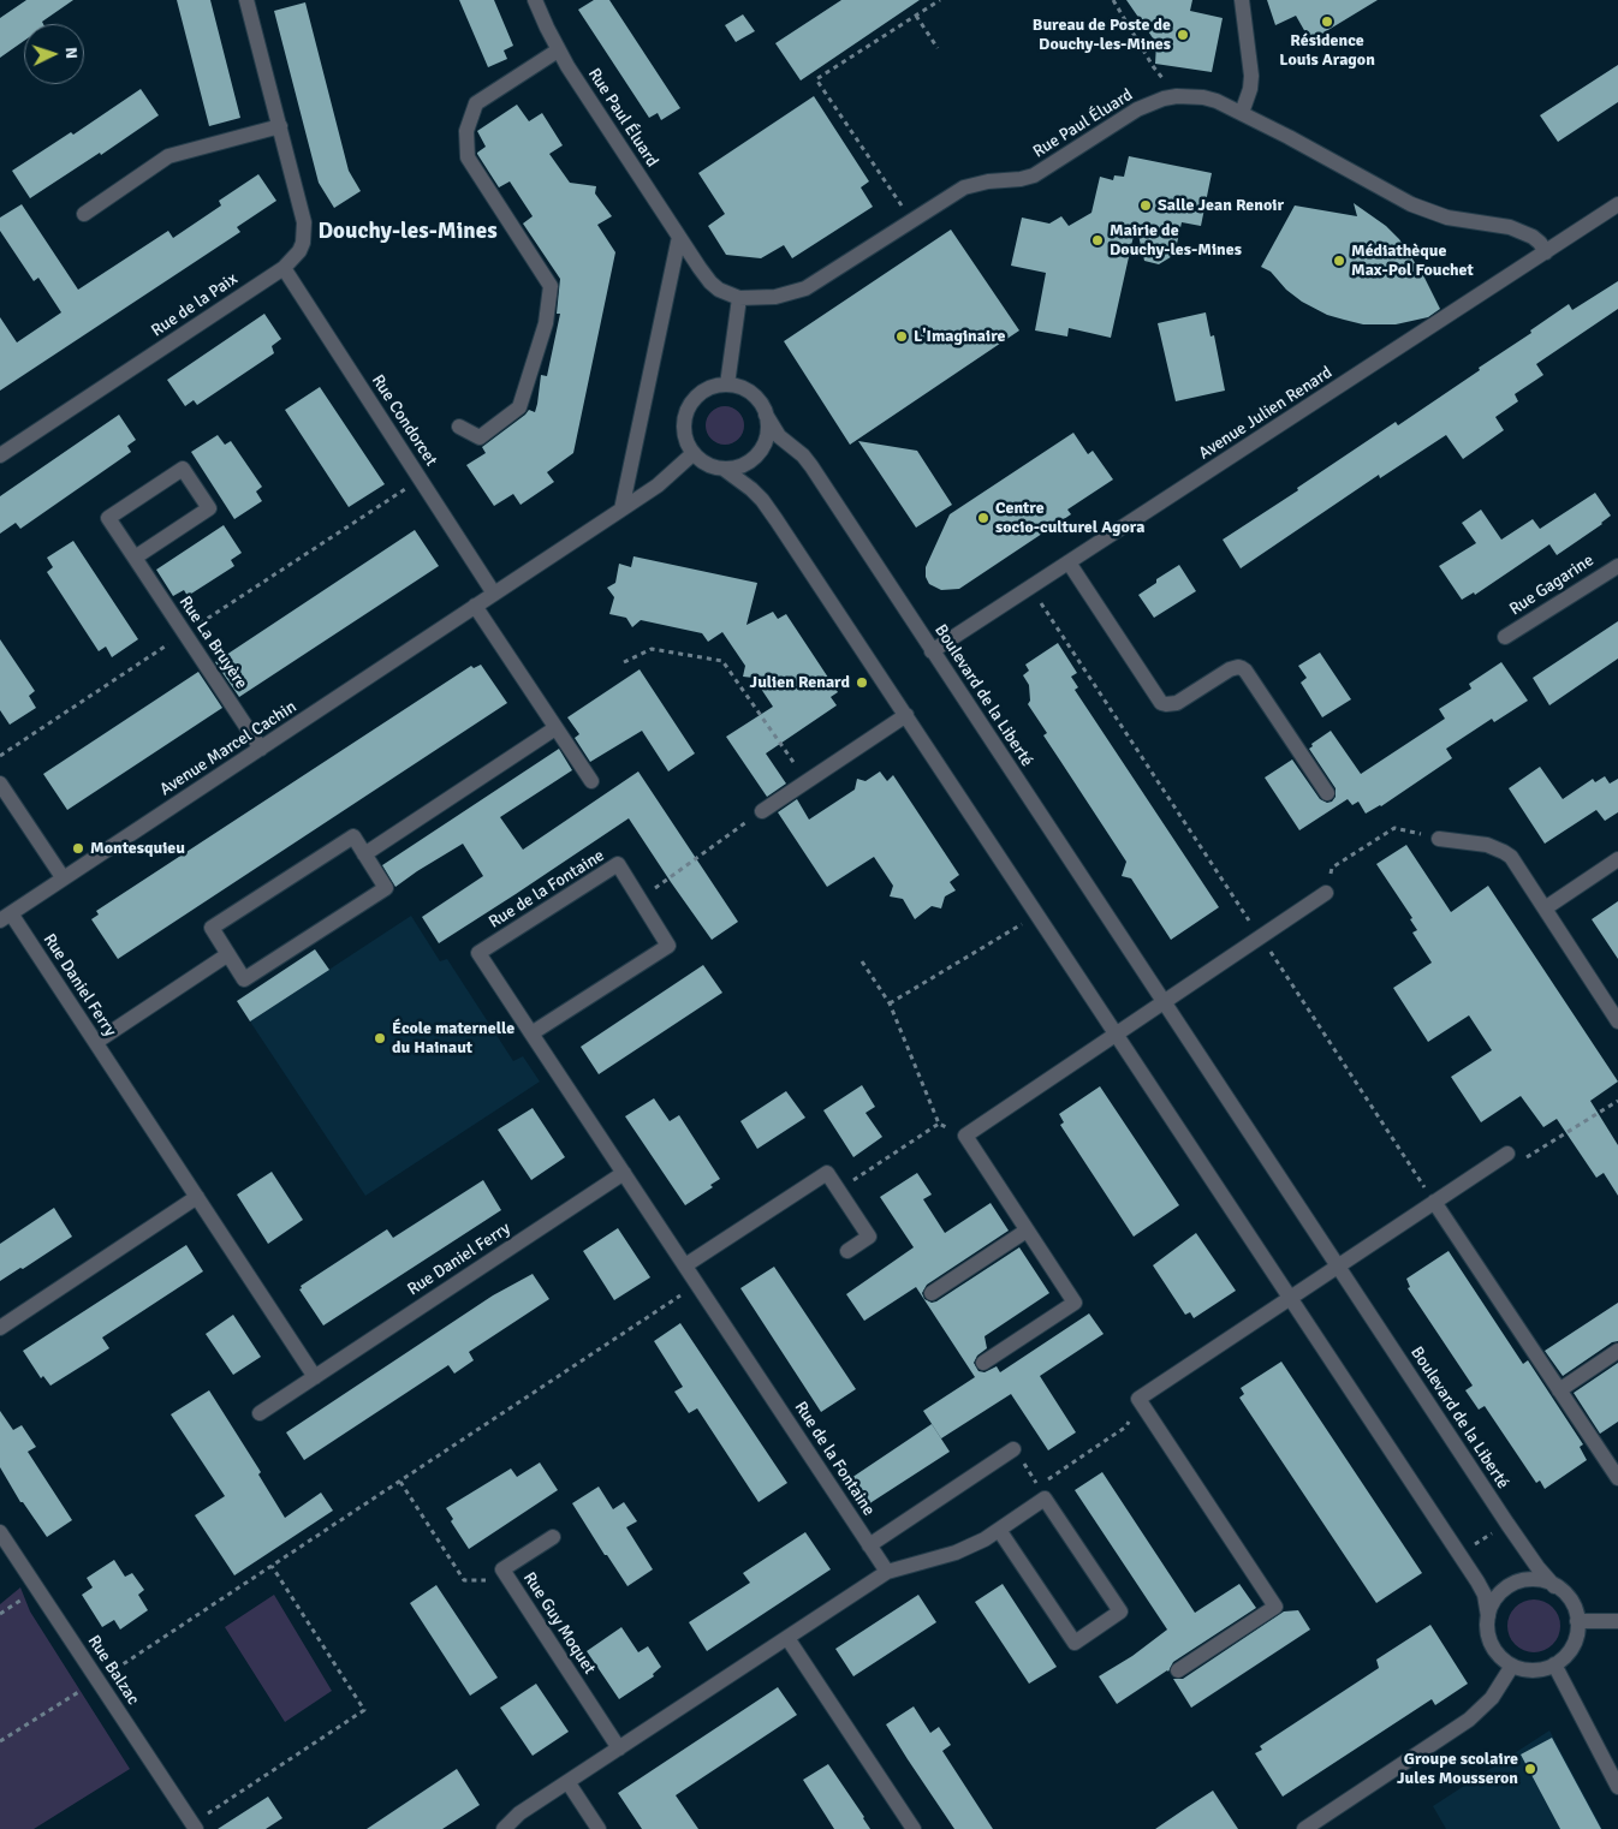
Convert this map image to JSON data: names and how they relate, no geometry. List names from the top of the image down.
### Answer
{
  "streets": {
    "street": [
      "Rue Paul Éluard",
      "Rue de la Paix",
      "Avenue Julien Renard",
      "Rue Condorcet",
      "Rue Gagarine",
      "Rue La Bruyère",
      "Boulevard de la Liberté",
      "Avenue Marcel Cachin",
      "Rue de la Fontaine",
      "Rue Daniel Ferry",
      "Rue Guy Moquet",
      "Rue Balzac"
    ]
  },
  "crossings": [
    ["Rue Paul Éluard", "Avenue Julien Renard"],
    ["Rue de la Paix", "Rue Condorcet"],
    ["Avenue Julien Renard", "Boulevard de la Liberté"],
    ["Rue Condorcet", "Avenue Marcel Cachin"],
    ["Rue La Bruyère", "Avenue Marcel Cachin"],
    ["Boulevard de la Liberté", "Avenue Marcel Cachin"],
    ["Avenue Marcel Cachin", "Rue Daniel Ferry"],
    ["Rue de la Fontaine", "Rue Daniel Ferry"]
  ],
  "districts": ["Douchy-les-Mines"],
  "places": [
    "Résidence Louis Aragon",
    "Bureau de Poste de Douchy-les-Mines",
    "Salle Jean Renoir",
    "Mairie de Douchy-les-Mines",
    "Médiathèque Max-Pol Fouchet",
    "L'Imaginaire",
    "Centre socio-culturel Agora",
    "Julien Renard",
    "Montesquieu",
    "École maternelle du Hainaut",
    "Groupe scolaire Jules Mousseron"
  ],
  "north": "right"
}
